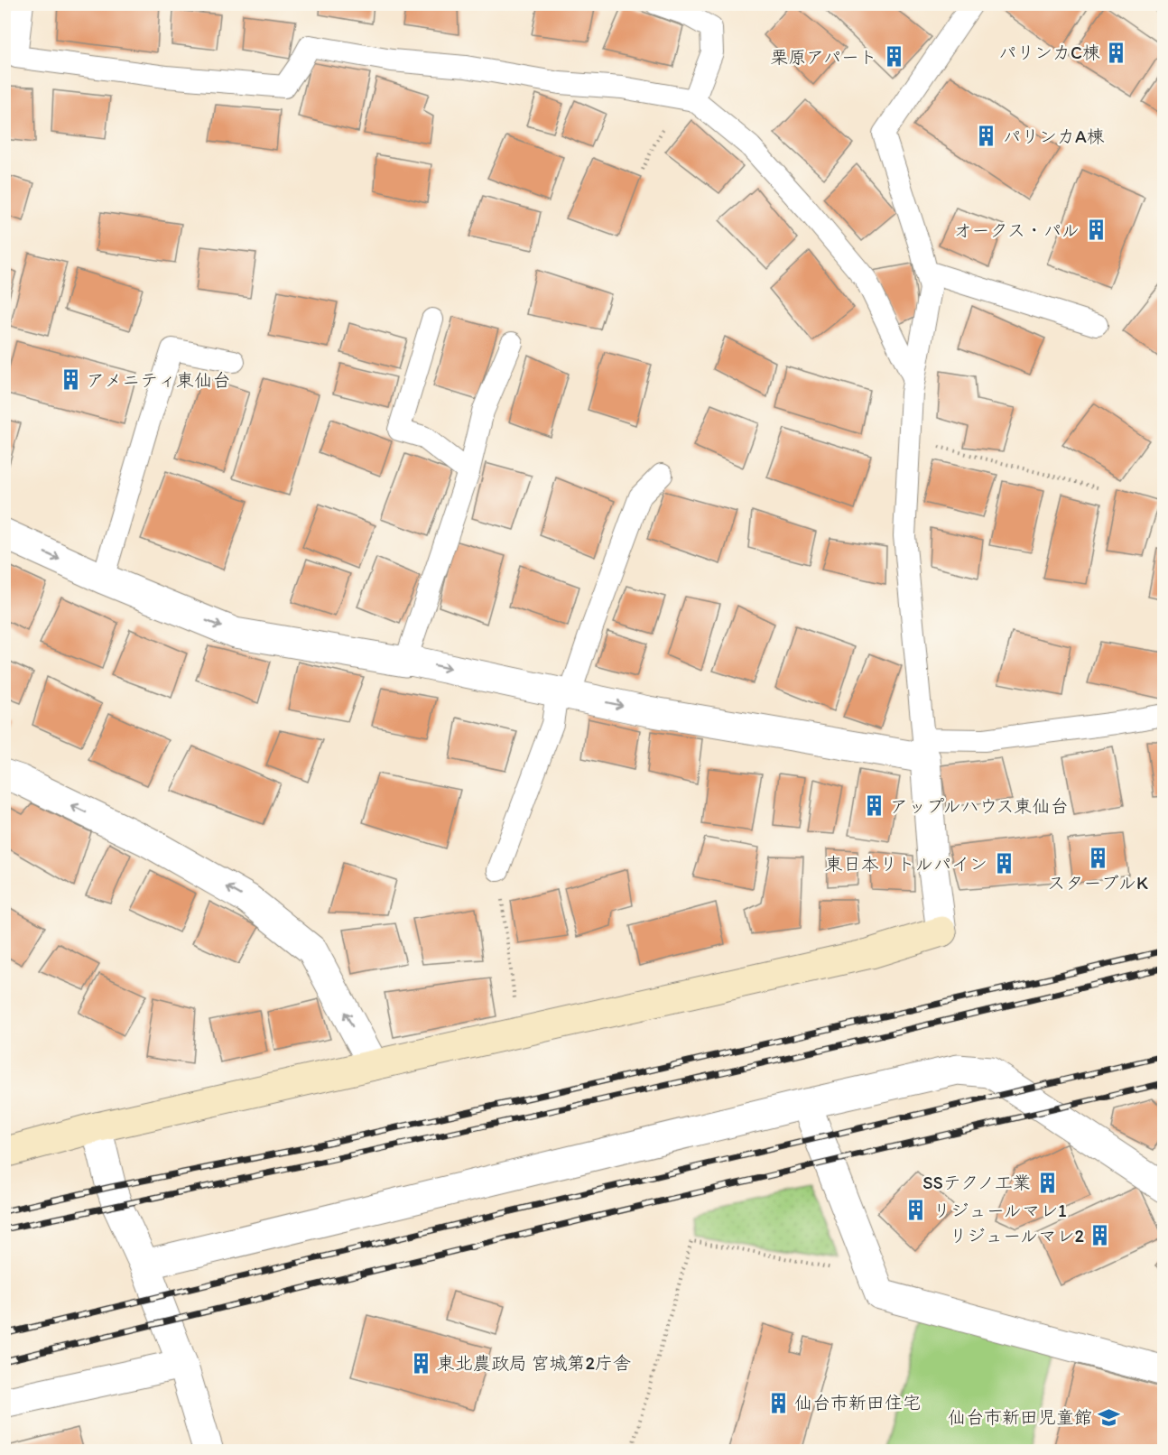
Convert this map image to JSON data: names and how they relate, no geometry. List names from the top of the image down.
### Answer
{
  "places": {
    "building": [
      "パリンカC棟",
      "栗原アパート",
      "パリンカA棟",
      "オークス・パル",
      "アメニティ東仙台",
      "アップルハウス東仙台",
      "スターブルK",
      "東日本リトルパイン",
      "SSテクノ工業",
      "リジュールマレ1",
      "リジュールマレ2",
      "東北農政局 宮城第2庁舎",
      "仙台市新田住宅"
    ],
    "school or university": ["仙台市新田児童館"]
  }
}
